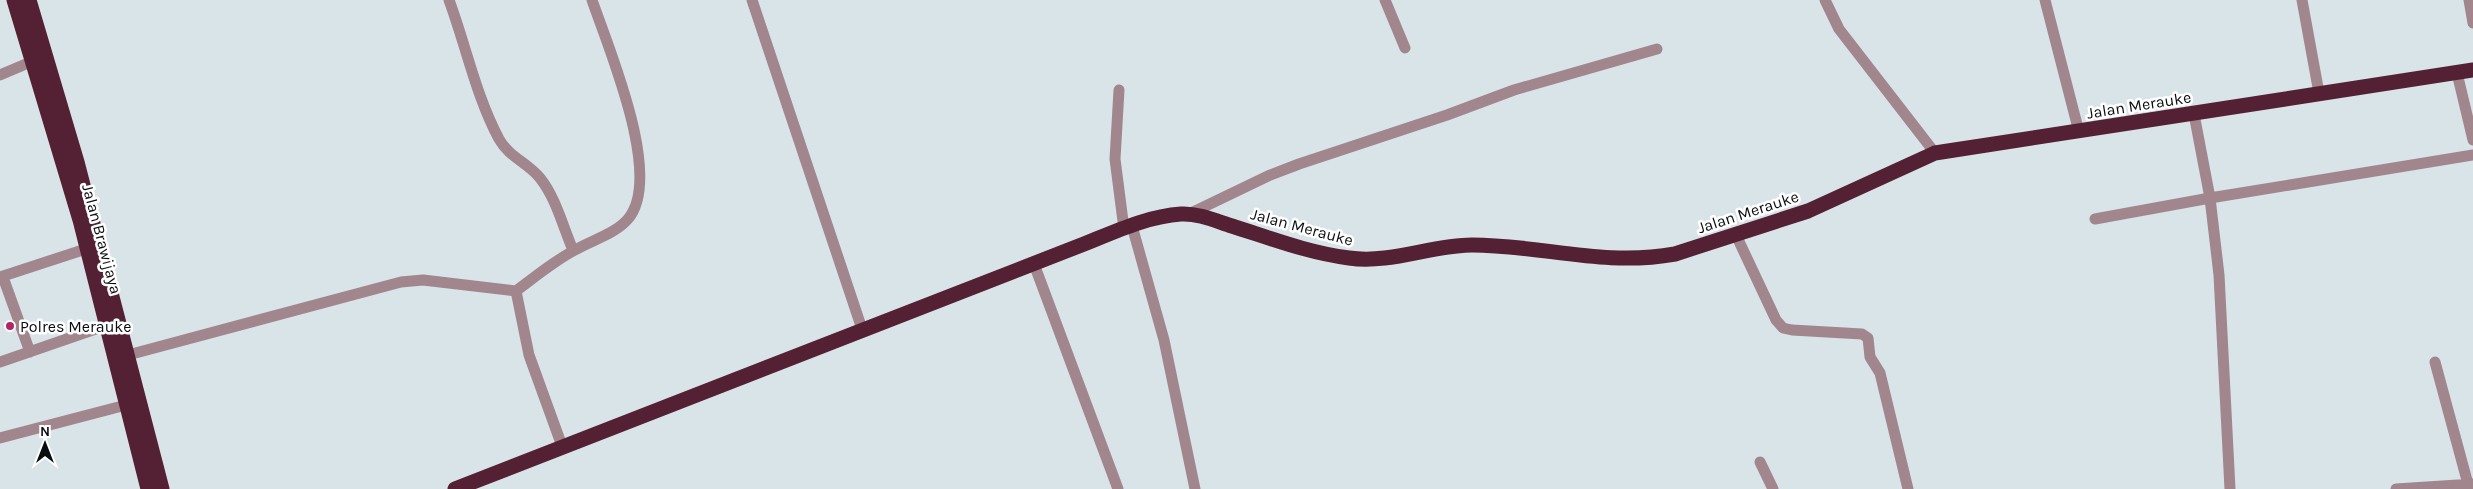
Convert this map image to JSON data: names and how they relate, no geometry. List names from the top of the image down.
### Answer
{
  "streets": {
    "highway": ["Jalan Merauke", "Jalan Brawijaya"]
  },
  "places": ["Polres Merauke"],
  "north": "top"
}
